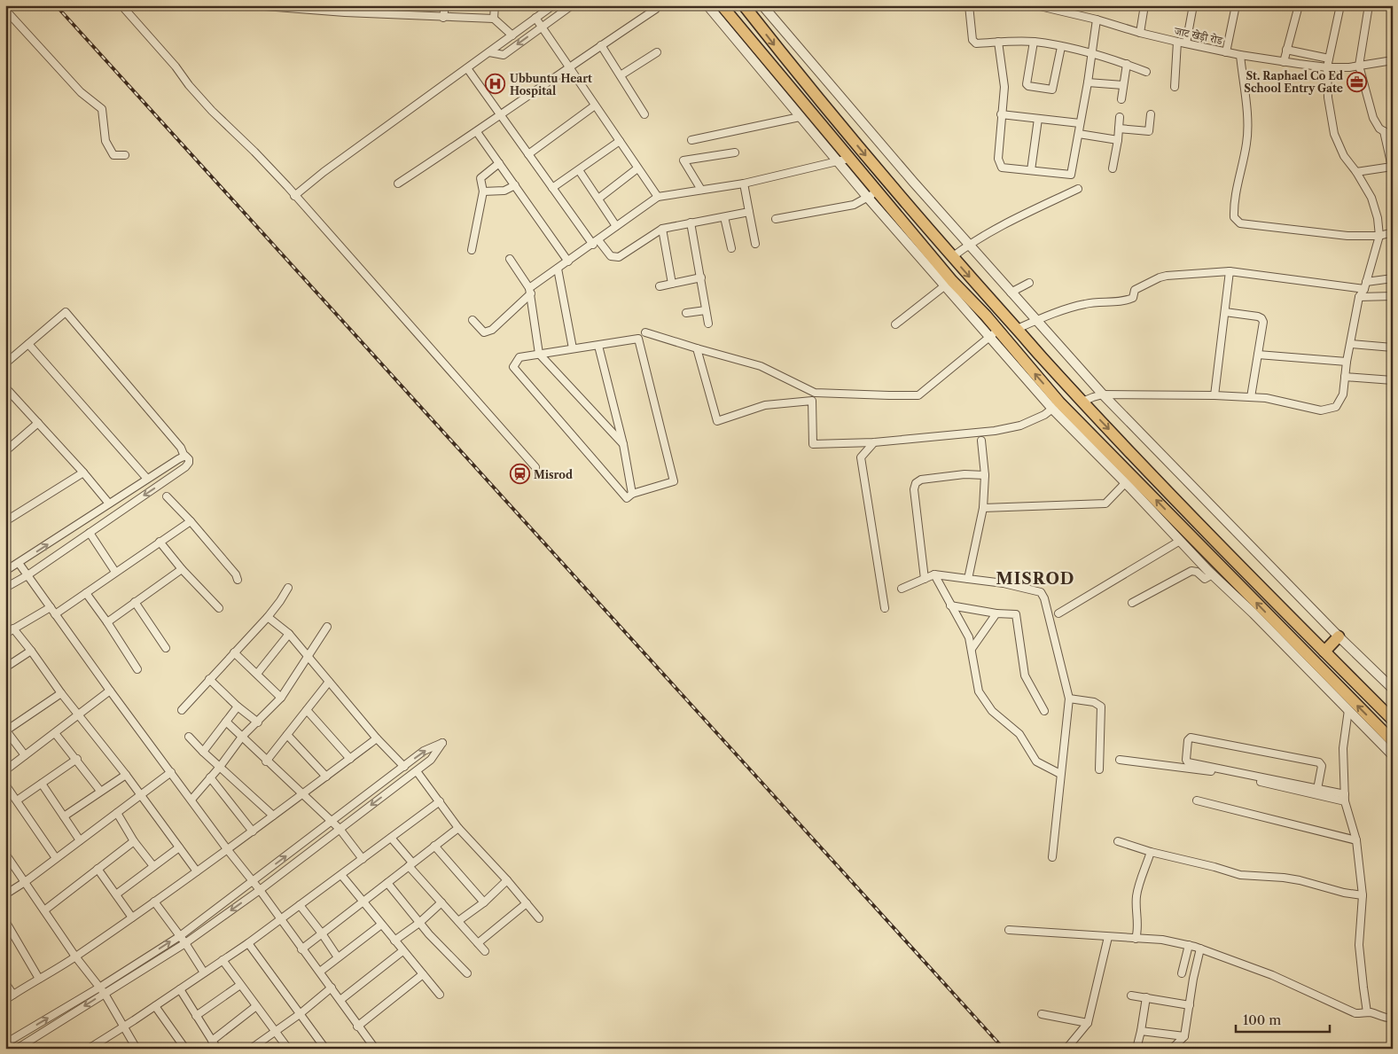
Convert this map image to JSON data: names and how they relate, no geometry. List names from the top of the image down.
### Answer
{
  "streets": {
    "street": ["जाट खेड़ी रोड"]
  },
  "districts": ["MISROD"],
  "places": {
    "office": ["St. Raphael Co Ed School Entry Gate"],
    "hospital": ["Ubbuntu Heart Hospital"],
    "station": ["Misrod"]
  },
  "scale_bar": "100 m"
}
